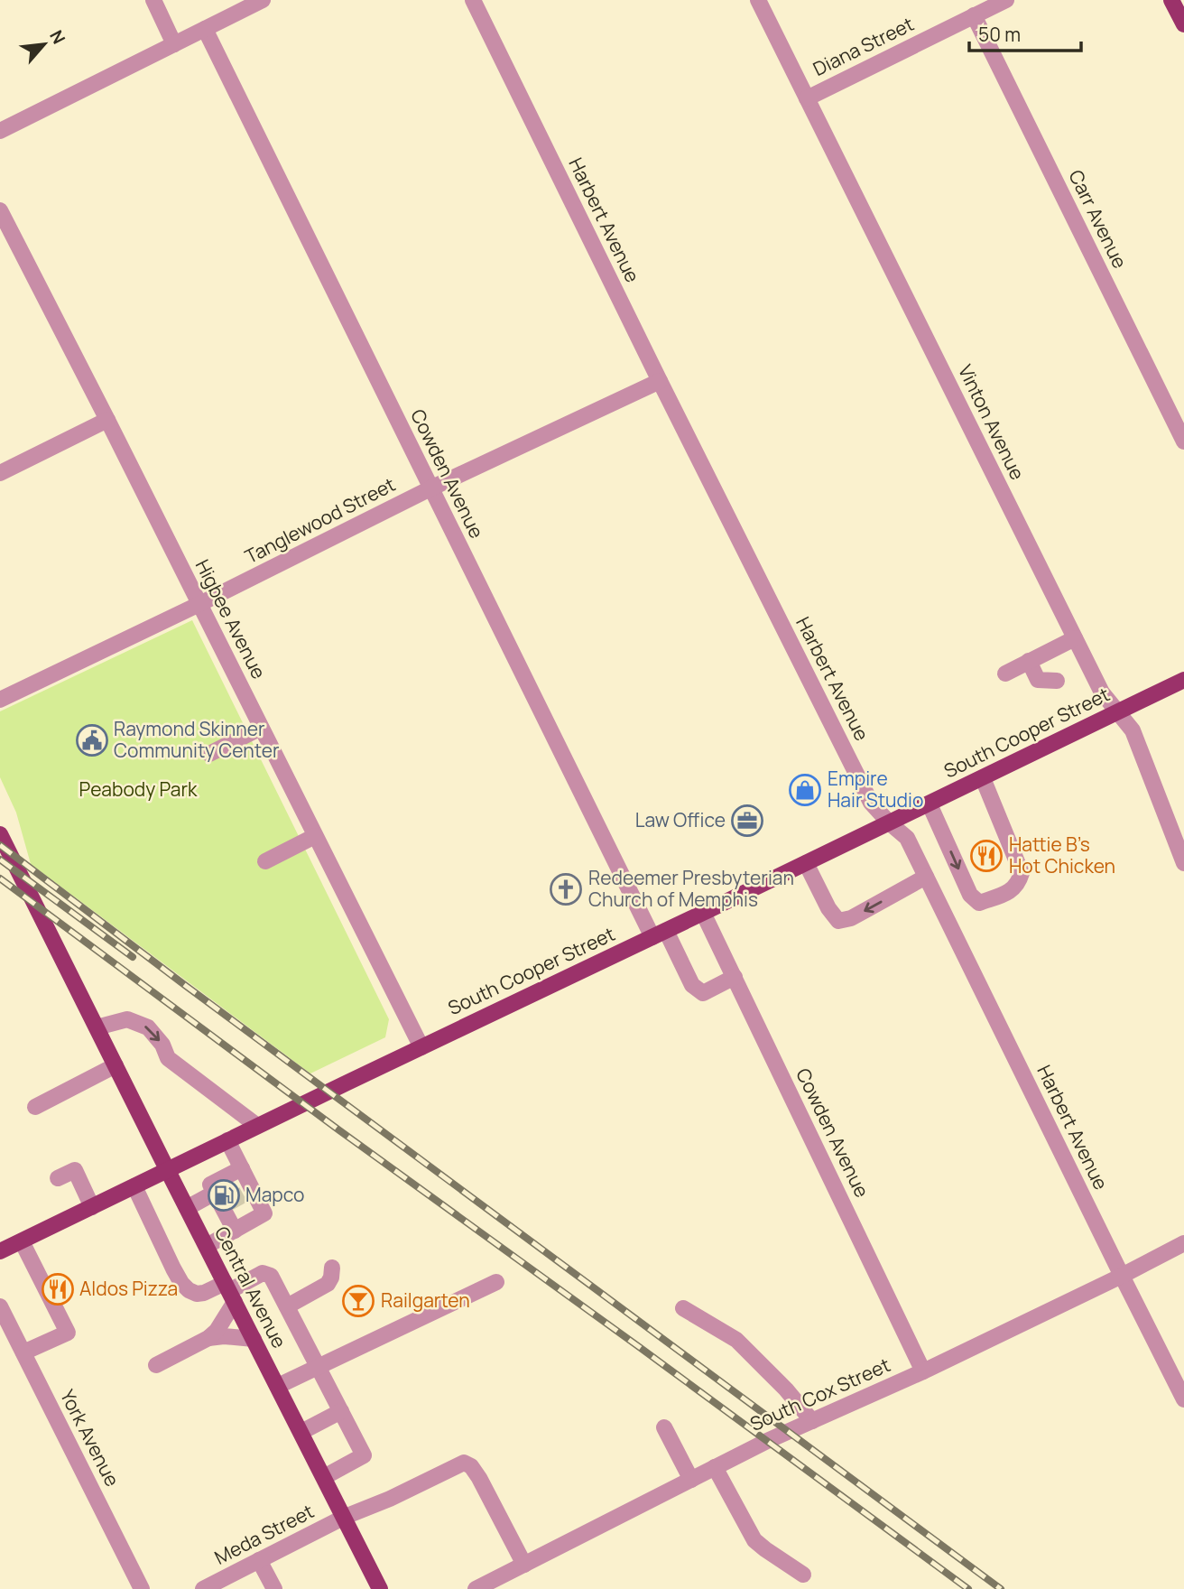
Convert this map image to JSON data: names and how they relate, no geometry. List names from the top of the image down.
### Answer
{
  "streets": {
    "main road": ["South Cooper Street", "Central Avenue"],
    "street": [
      "Diana Street",
      "Carr Avenue",
      "Harbert Avenue",
      "Vinton Avenue",
      "Cowden Avenue",
      "Tanglewood Street",
      "Higbee Avenue",
      "South Cox Street",
      "York Avenue",
      "Meda Street"
    ]
  },
  "crossings": [
    ["Diana Street", "Carr Avenue"],
    ["Diana Street", "Vinton Avenue"],
    ["Harbert Avenue", "Tanglewood Street"],
    ["Harbert Avenue", "South Cooper Street"],
    ["Harbert Avenue", "South Cox Street"],
    ["Vinton Avenue", "South Cooper Street"],
    ["Cowden Avenue", "Tanglewood Street"],
    ["Cowden Avenue", "South Cooper Street"],
    ["Cowden Avenue", "South Cox Street"],
    ["Tanglewood Street", "Higbee Avenue"],
    ["Higbee Avenue", "South Cooper Street"],
    ["South Cooper Street", "Central Avenue"],
    ["Central Avenue", "Meda Street"],
    ["South Cox Street", "Meda Street"]
  ],
  "parks": ["Peabody Park"],
  "places": {
    "public building": ["Raymond Skinner Community Center"],
    "shop": ["Empire Hair Studio"],
    "office": ["Law Office"],
    "restaurant": ["Hattie B’s Hot Chicken", "Aldos Pizza"],
    "church": ["Redeemer Presbyterian Church of Memphis"],
    "fuel station": ["Mapco"],
    "bar": ["Railgarten"]
  },
  "scale_bar": "50 m",
  "north": "top right"
}
